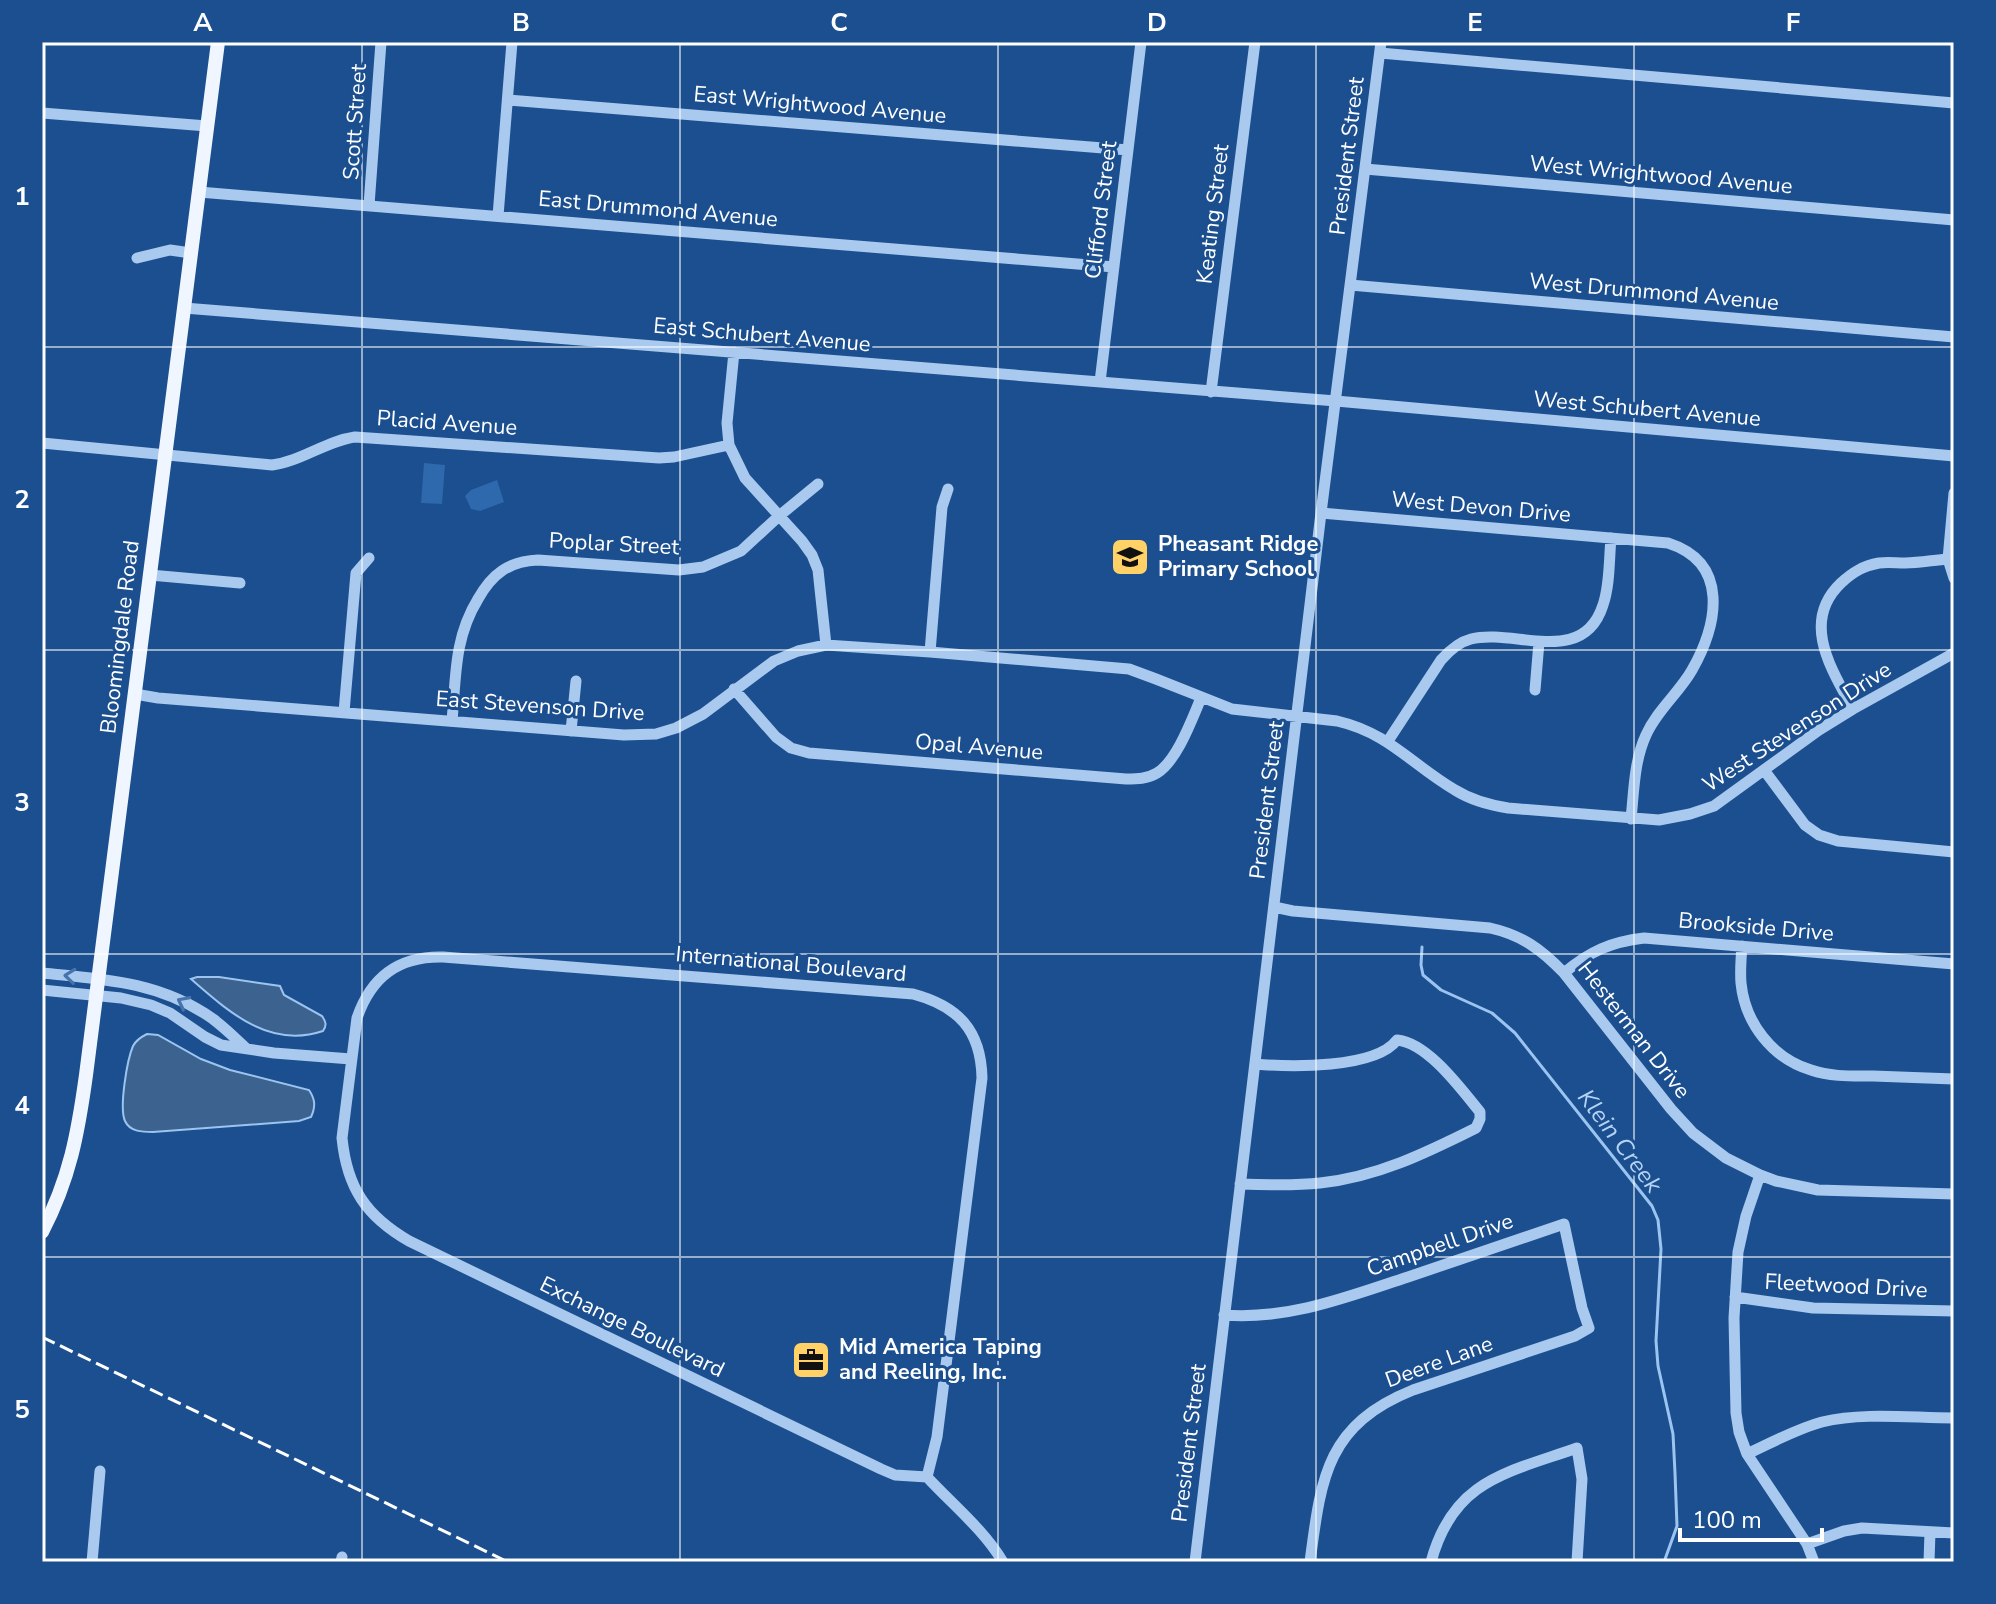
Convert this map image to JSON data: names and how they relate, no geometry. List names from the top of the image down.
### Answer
{
  "streets": {
    "main road": ["Bloomingdale Road"],
    "street": [
      "East Wrightwood Avenue",
      "Scott Street",
      "President Street",
      "West Wrightwood Avenue",
      "East Drummond Avenue",
      "Clifford Street",
      "Keating Street",
      "West Drummond Avenue",
      "East Schubert Avenue",
      "West Schubert Avenue",
      "Placid Avenue",
      "West Devon Drive",
      "Poplar Street",
      "East Stevenson Drive",
      "West Stevenson Drive",
      "Opal Avenue",
      "Brookside Drive",
      "International Boulevard",
      "Hesterman Drive",
      "Campbell Drive",
      "Fleetwood Drive",
      "Exchange Boulevard",
      "Deere Lane"
    ]
  },
  "crossings": [
    ["East Wrightwood Avenue", "Clifford Street"],
    ["Scott Street", "East Drummond Avenue"],
    ["President Street", "West Wrightwood Avenue"],
    ["President Street", "West Drummond Avenue"],
    ["President Street", "East Schubert Avenue"],
    ["President Street", "West Schubert Avenue"],
    ["President Street", "West Devon Drive"],
    ["President Street", "East Stevenson Drive"],
    ["President Street", "West Stevenson Drive"],
    ["President Street", "Hesterman Drive"],
    ["President Street", "Campbell Drive"],
    ["East Drummond Avenue", "Clifford Street"],
    ["East Drummond Avenue", "Bloomingdale Road"],
    ["Clifford Street", "East Schubert Avenue"],
    ["Keating Street", "East Schubert Avenue"],
    ["East Schubert Avenue", "West Schubert Avenue"],
    ["East Schubert Avenue", "Bloomingdale Road"],
    ["Placid Avenue", "Bloomingdale Road"],
    ["West Devon Drive", "West Stevenson Drive"],
    ["Poplar Street", "East Stevenson Drive"],
    ["Bloomingdale Road", "East Stevenson Drive"],
    ["East Stevenson Drive", "West Stevenson Drive"],
    ["East Stevenson Drive", "Opal Avenue"],
    ["Brookside Drive", "Hesterman Drive"],
    ["International Boulevard", "Exchange Boulevard"],
    ["Campbell Drive", "Deere Lane"]
  ],
  "water": ["Klein Creek"],
  "places": {
    "school or university": ["Pheasant Ridge Primary School"],
    "office": ["Mid America Taping and Reeling, Inc."]
  },
  "scale_bar": "100 m",
  "grid": {
    "columns": [
      "A",
      "B",
      "C",
      "D",
      "E",
      "F"
    ],
    "rows": [
      "1",
      "2",
      "3",
      "4",
      "5"
    ]
  }
}
